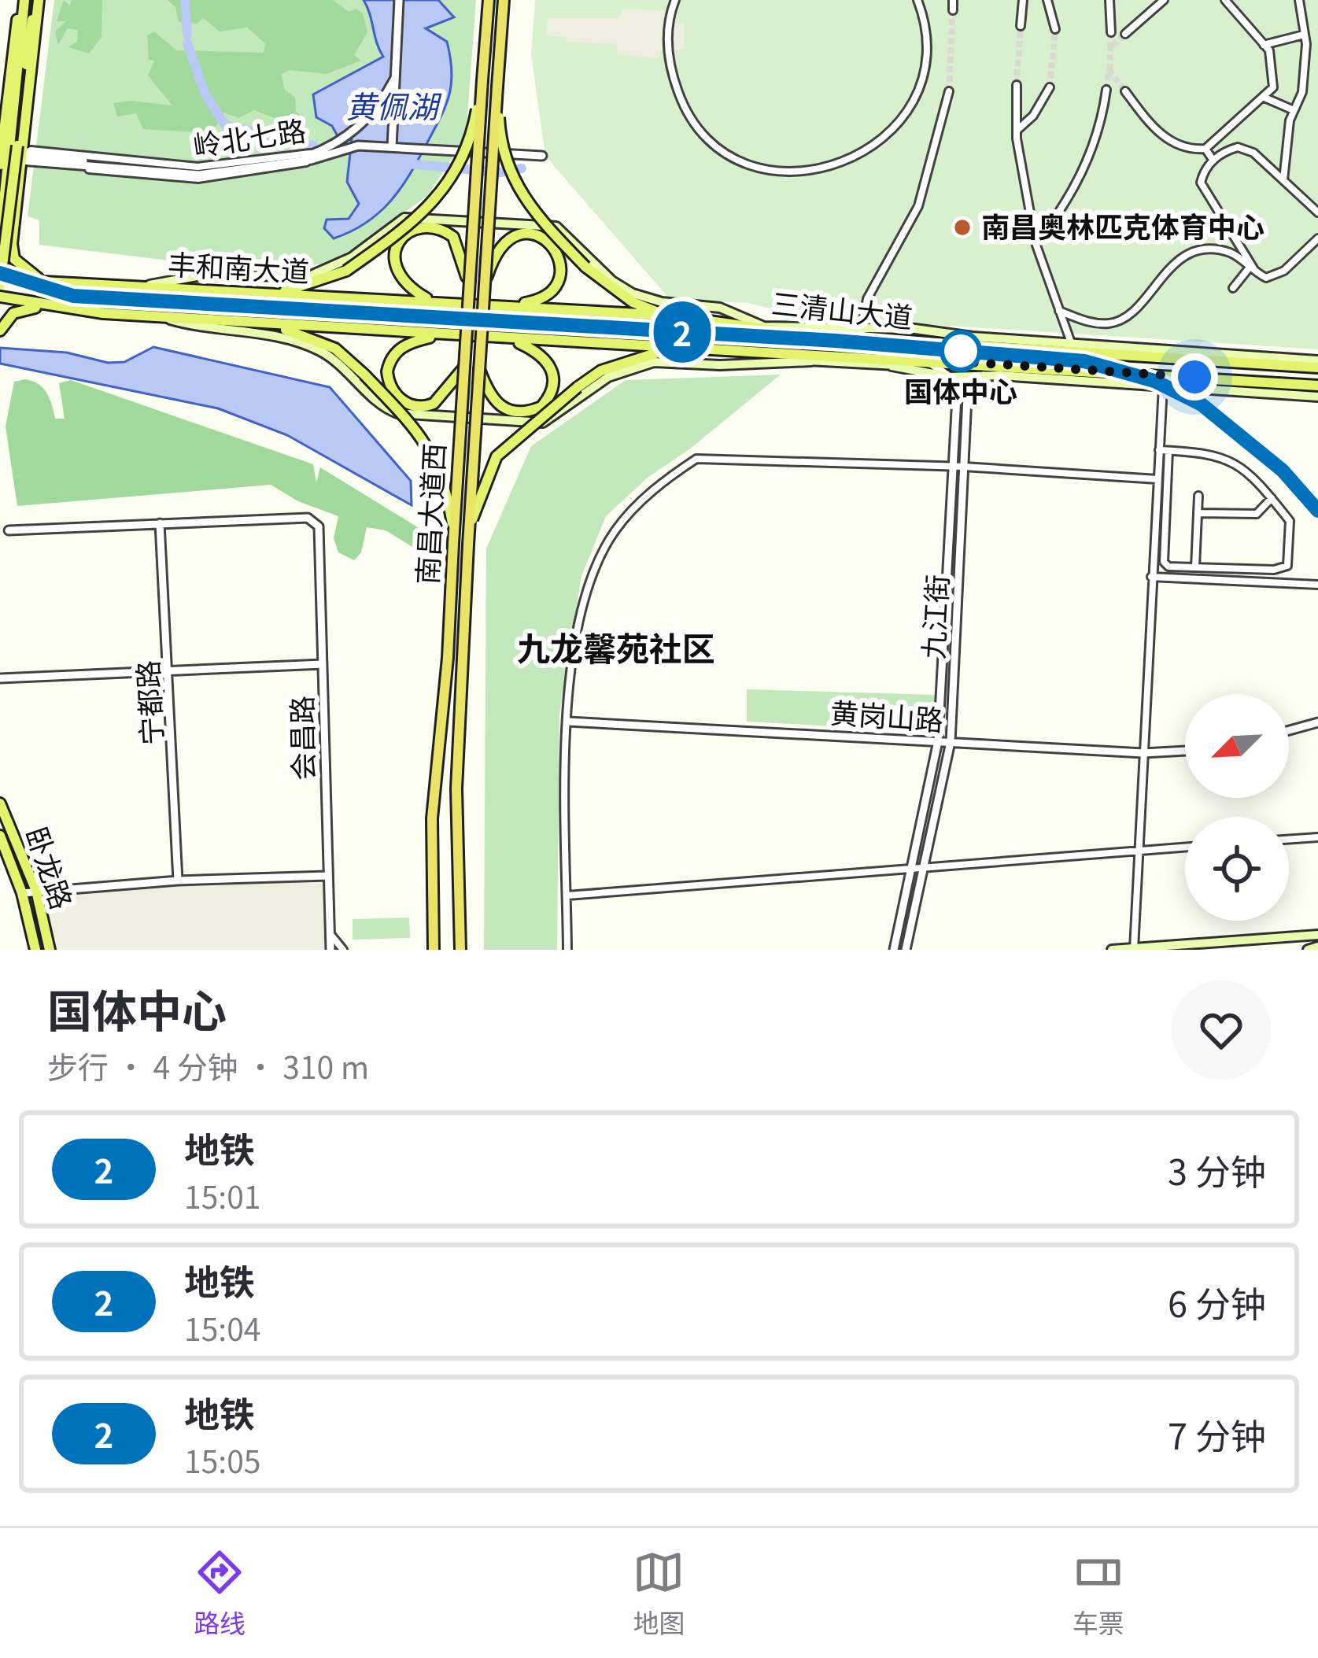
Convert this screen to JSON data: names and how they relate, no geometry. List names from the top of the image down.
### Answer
{
  "streets": {
    "highway": ["南昌大道西"],
    "main road": ["丰和南大道", "三清山大道", "卧龙路"],
    "street": [
      "岭北七路",
      "九江街",
      "宁都路",
      "黄岗山路",
      "会昌路"
    ]
  },
  "crossings": [
    ["丰和南大道", "三清山大道"],
    ["九江街", "黄岗山路"],
    ["宁都路", "会昌路"]
  ],
  "districts": ["九龙馨苑社区"],
  "water": ["黄佩湖"],
  "places": ["南昌奥林匹克体育中心", "国体中心"],
  "lines": ["metro line 2"],
  "north": "bottom left",
  "page": {
    "on_map": "2",
    "heading": ["国体中心", "步行 · 4 分钟 · 310 m"],
    "list": [
      {
        "mark": "2",
        "name": "地铁",
        "note": "15:01",
        "value": "3 分钟"
      },
      {
        "mark": "2",
        "name": "地铁",
        "note": "15:04",
        "value": "6 分钟"
      },
      {
        "mark": "2",
        "name": "地铁",
        "note": "15:05",
        "value": "7 分钟"
      }
    ],
    "tabs": ["路线", "地图", "车票"]
  }
}
